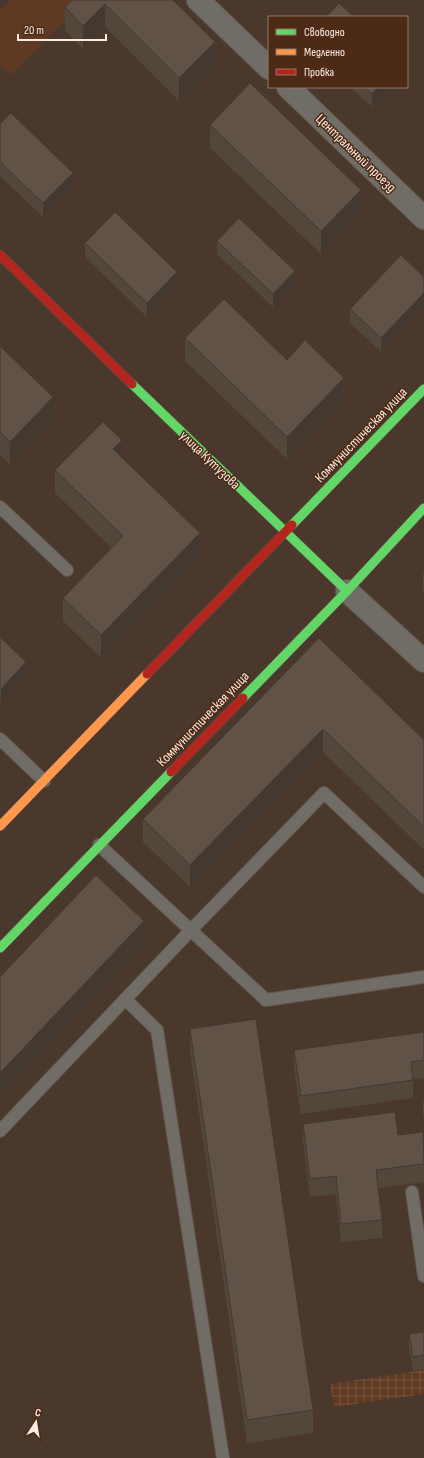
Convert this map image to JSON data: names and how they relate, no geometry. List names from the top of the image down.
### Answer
{
  "streets": {
    "main road": ["Коммунистическая улица", "улица Кутузова"],
    "street": ["Центральный проезд"]
  },
  "crossings": [
    ["Коммунистическая улица", "улица Кутузова"]
  ],
  "legend": ["Свободно", "Медленно", "Пробка"],
  "scale_bar": "20 m",
  "north": "top"
}
